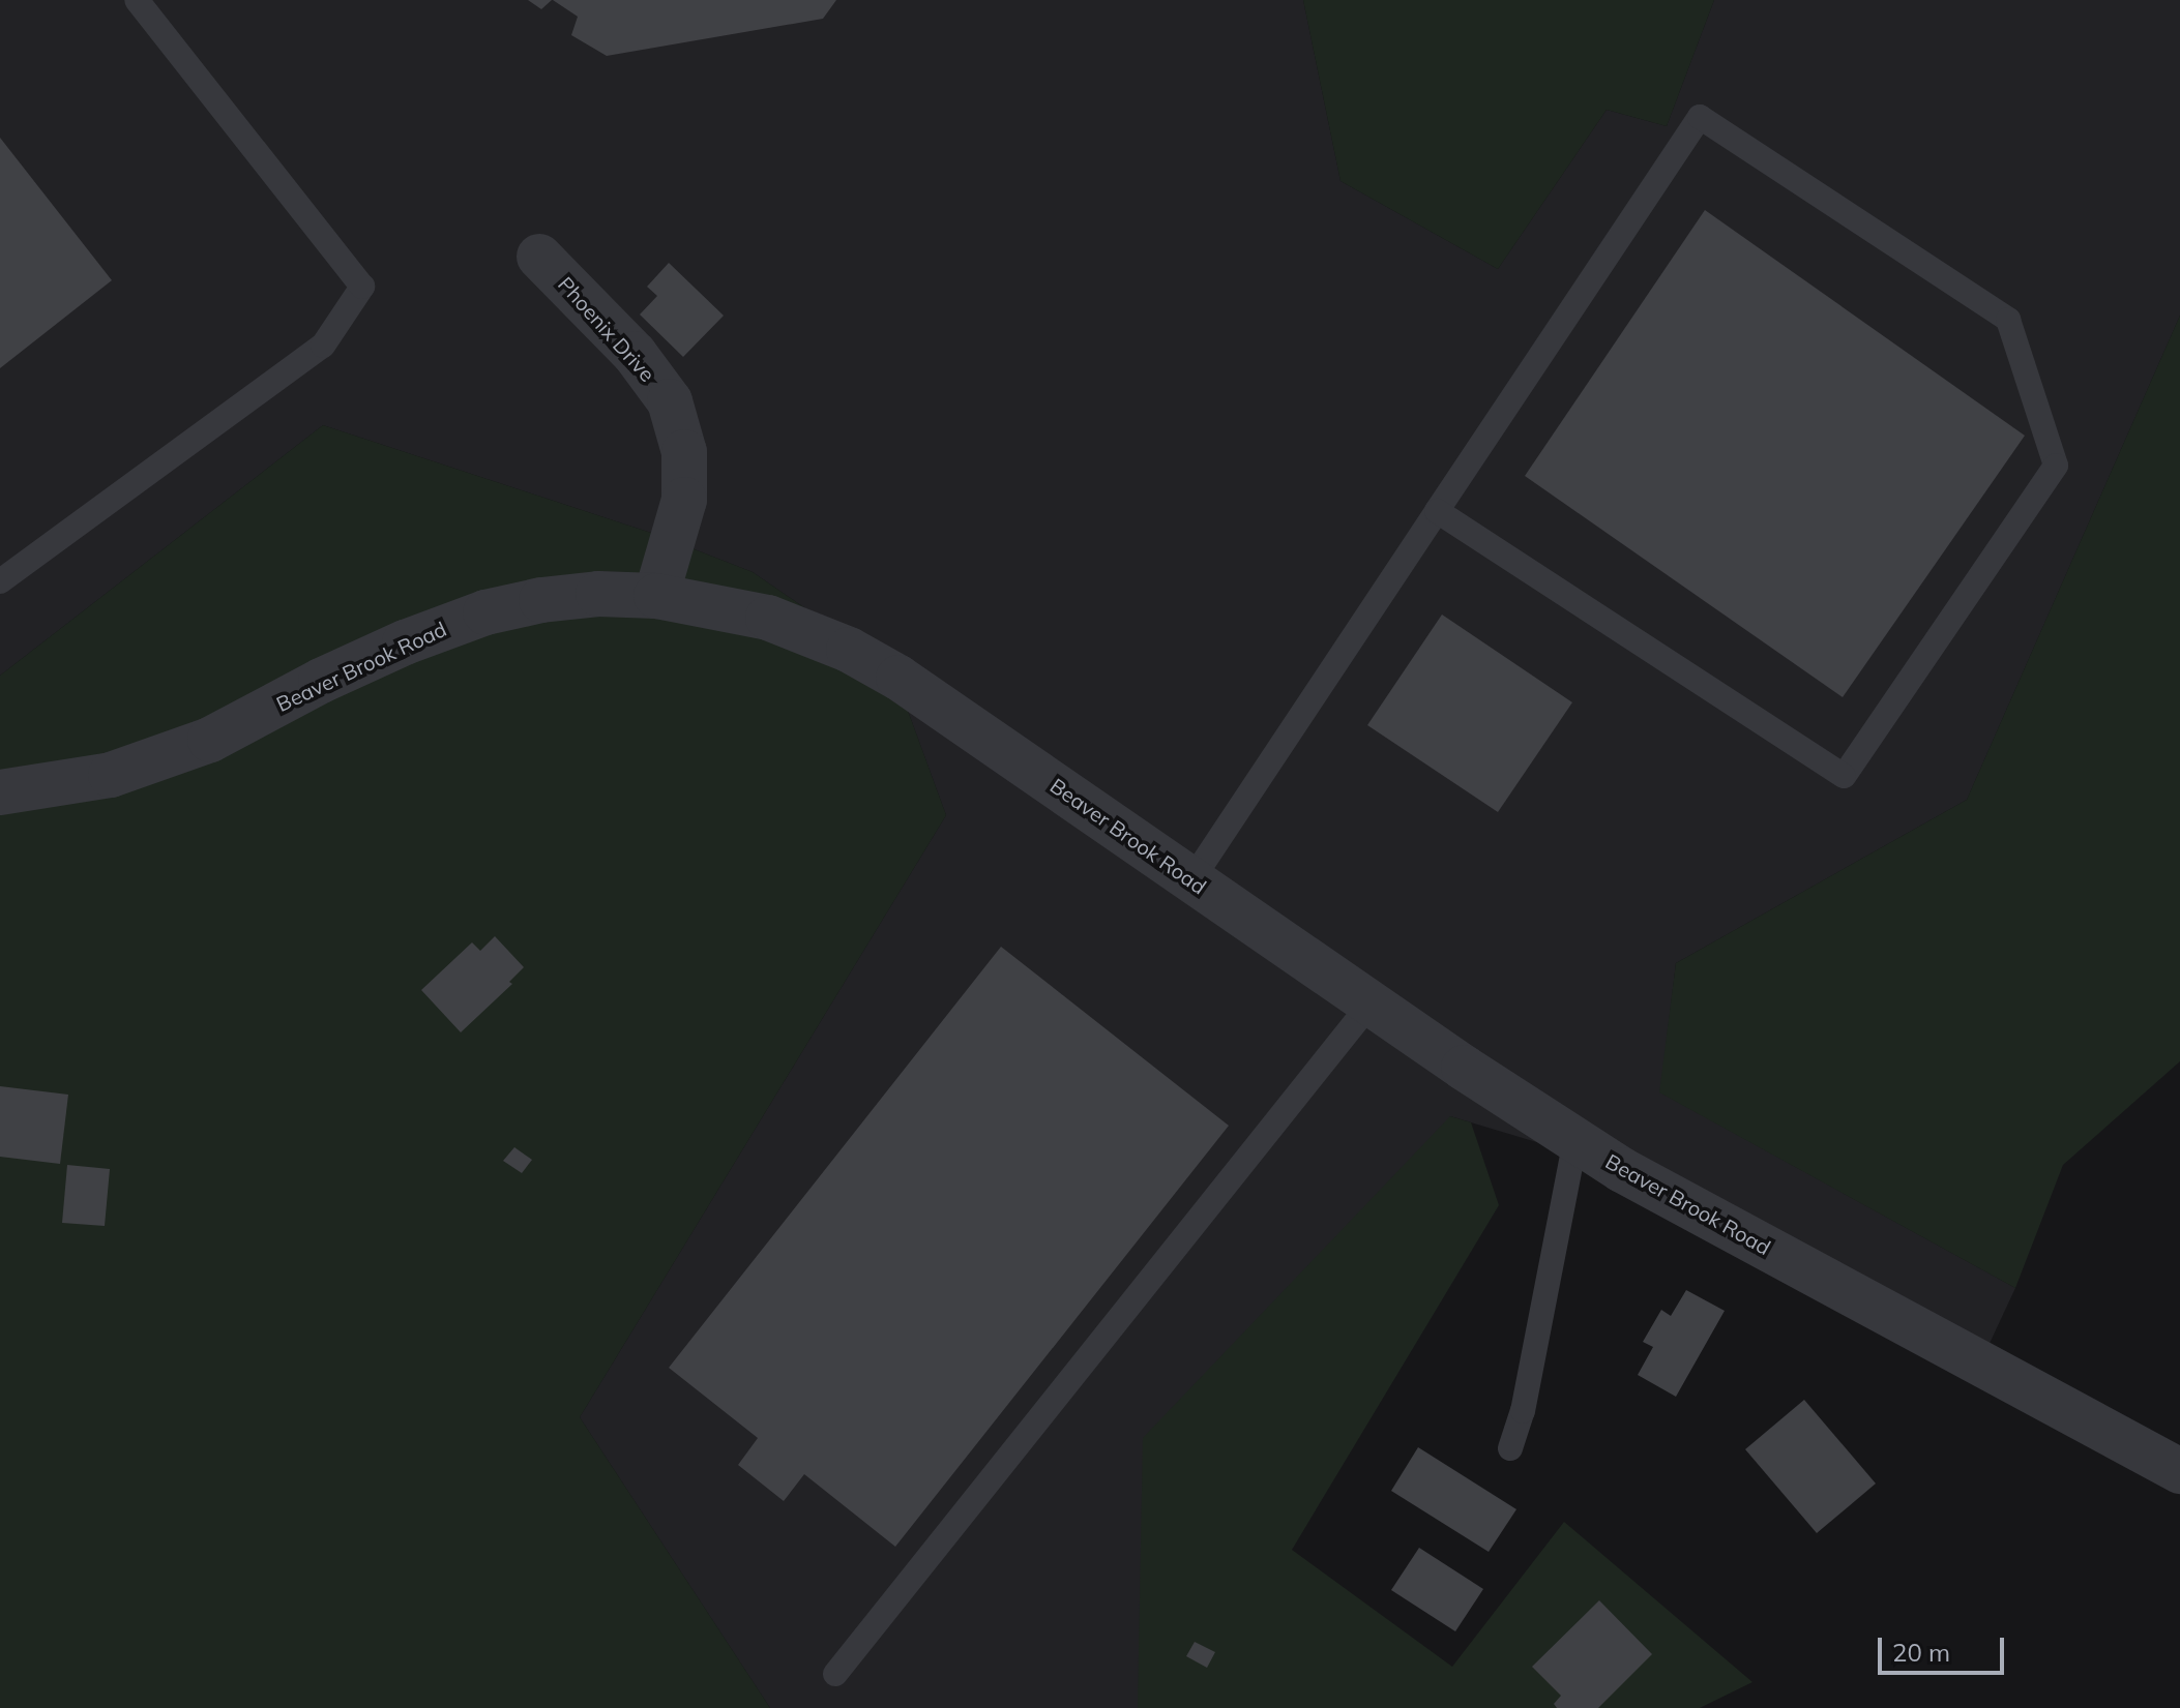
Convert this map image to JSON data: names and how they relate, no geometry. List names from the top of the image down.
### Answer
{
  "streets": {
    "street": ["Phoenix Drive", "Beaver Brook Road"]
  },
  "crossings": [
    ["Phoenix Drive", "Beaver Brook Road"]
  ],
  "scale_bar": "20 m"
}
